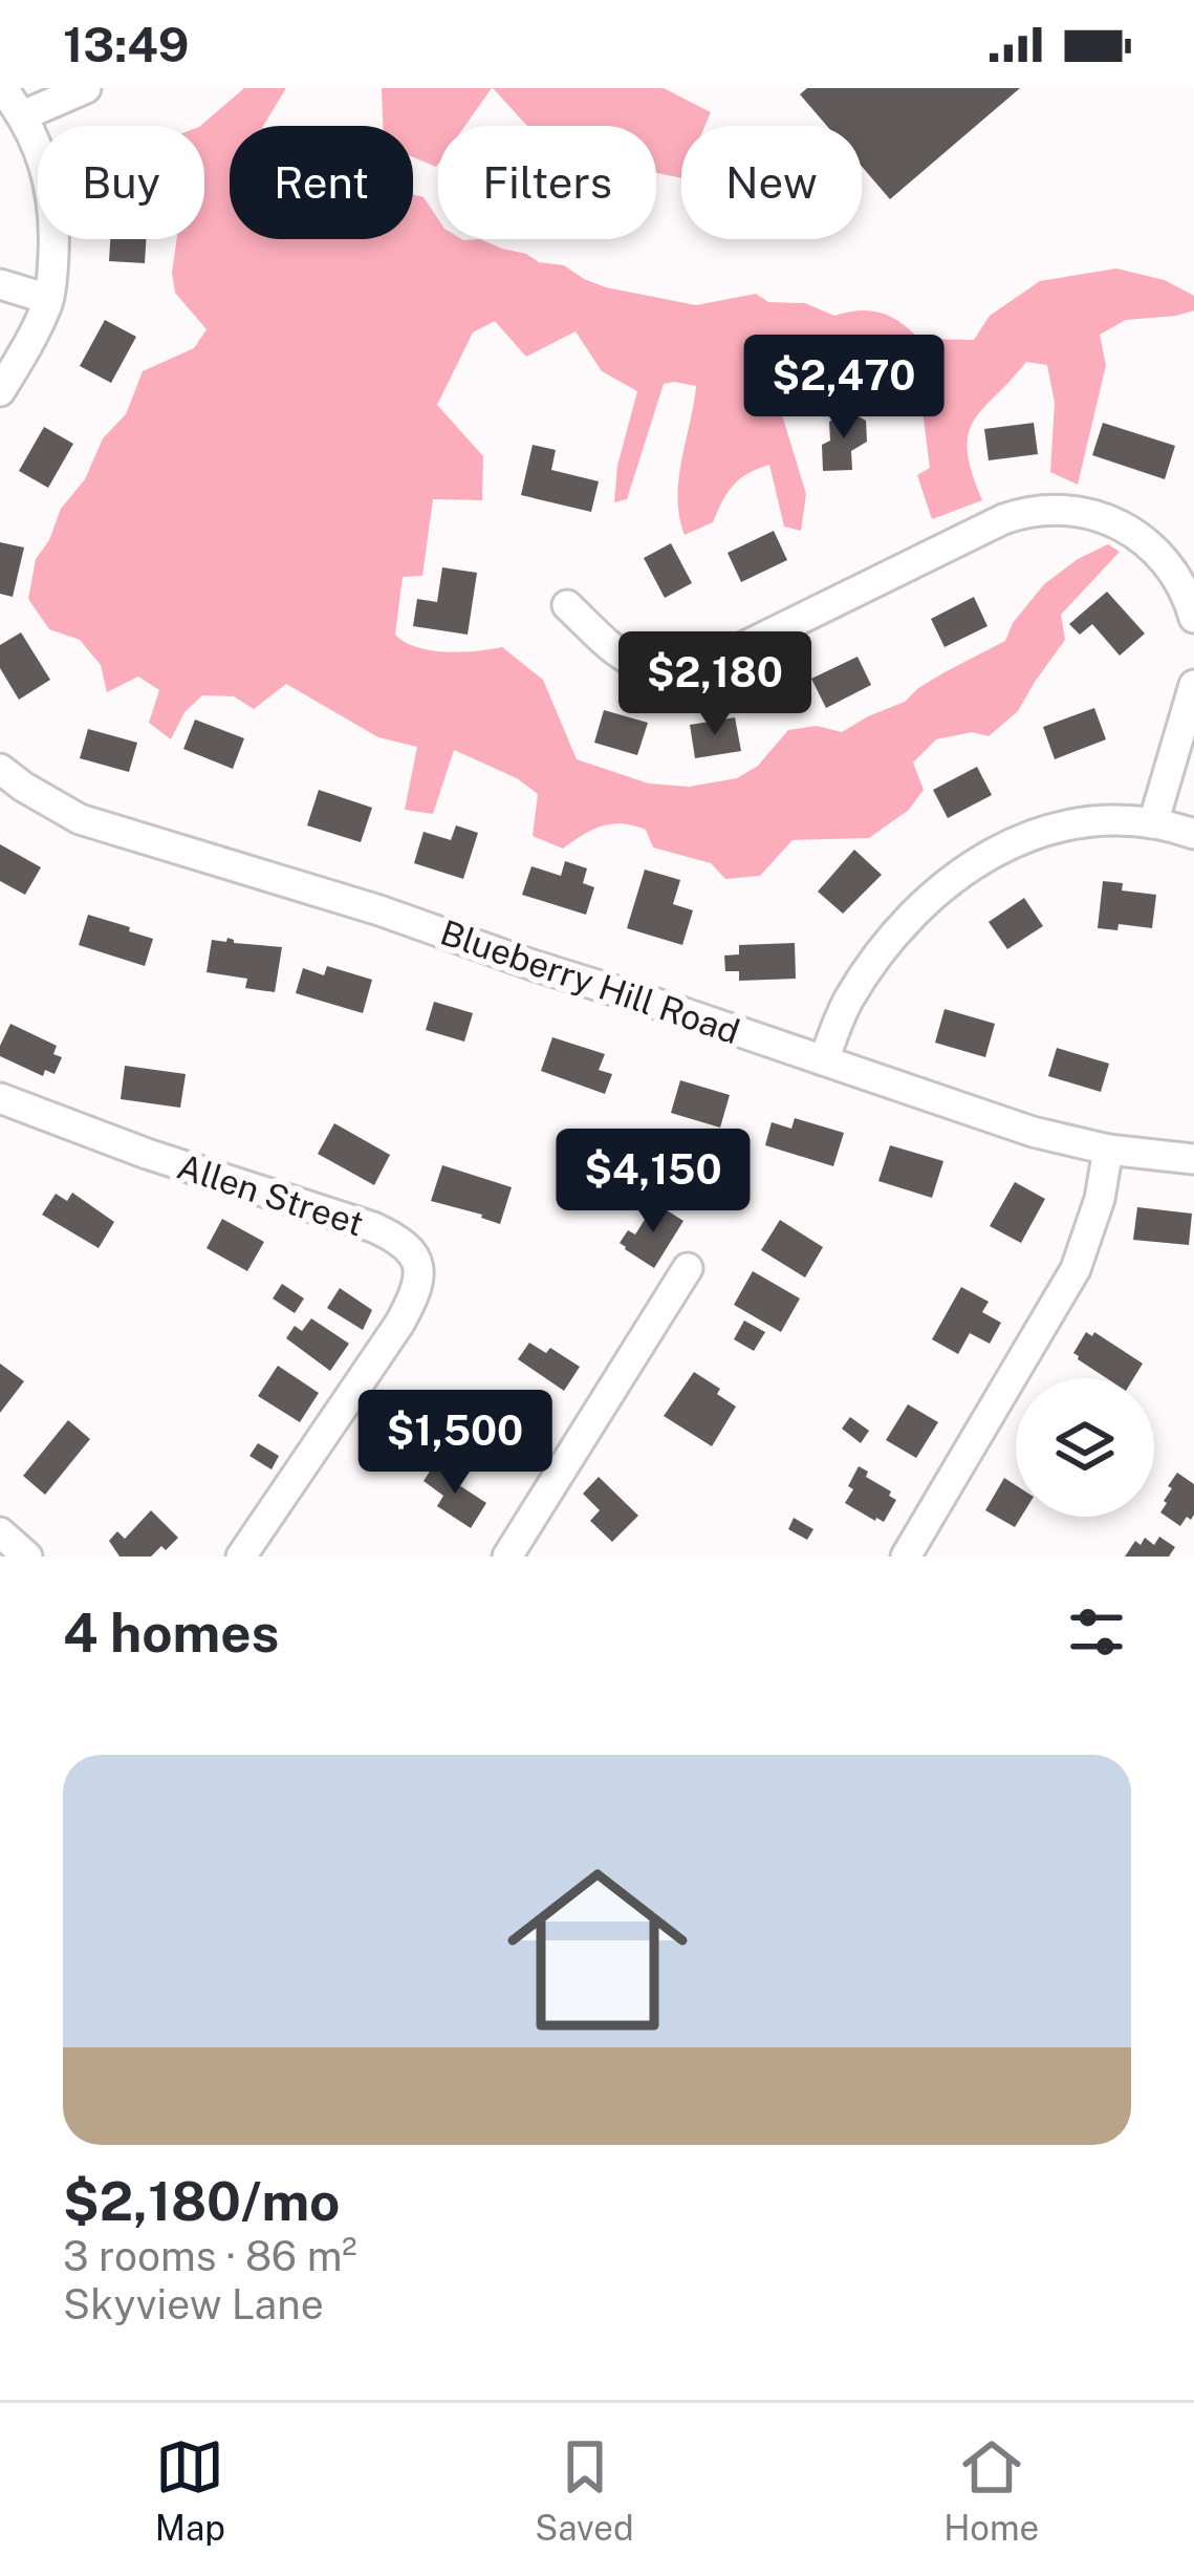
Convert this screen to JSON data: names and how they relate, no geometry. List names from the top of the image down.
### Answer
{
  "streets": {
    "street": ["Blueberry Hill Road", "Allen Street"]
  },
  "page": {
    "status": "13:49",
    "chip": [
      "Buy",
      "Rent",
      "Filters",
      "New"
    ],
    "price": [
      "$2,470",
      "$2,180",
      "$4,150",
      "$1,500"
    ],
    "heading": "4 homes",
    "list": [
      {
        "name": "$2,180/mo",
        "note": "3 rooms · 86 m² · Skyview Lane"
      }
    ],
    "tabs": ["Map", "Saved", "Home"]
  }
}
